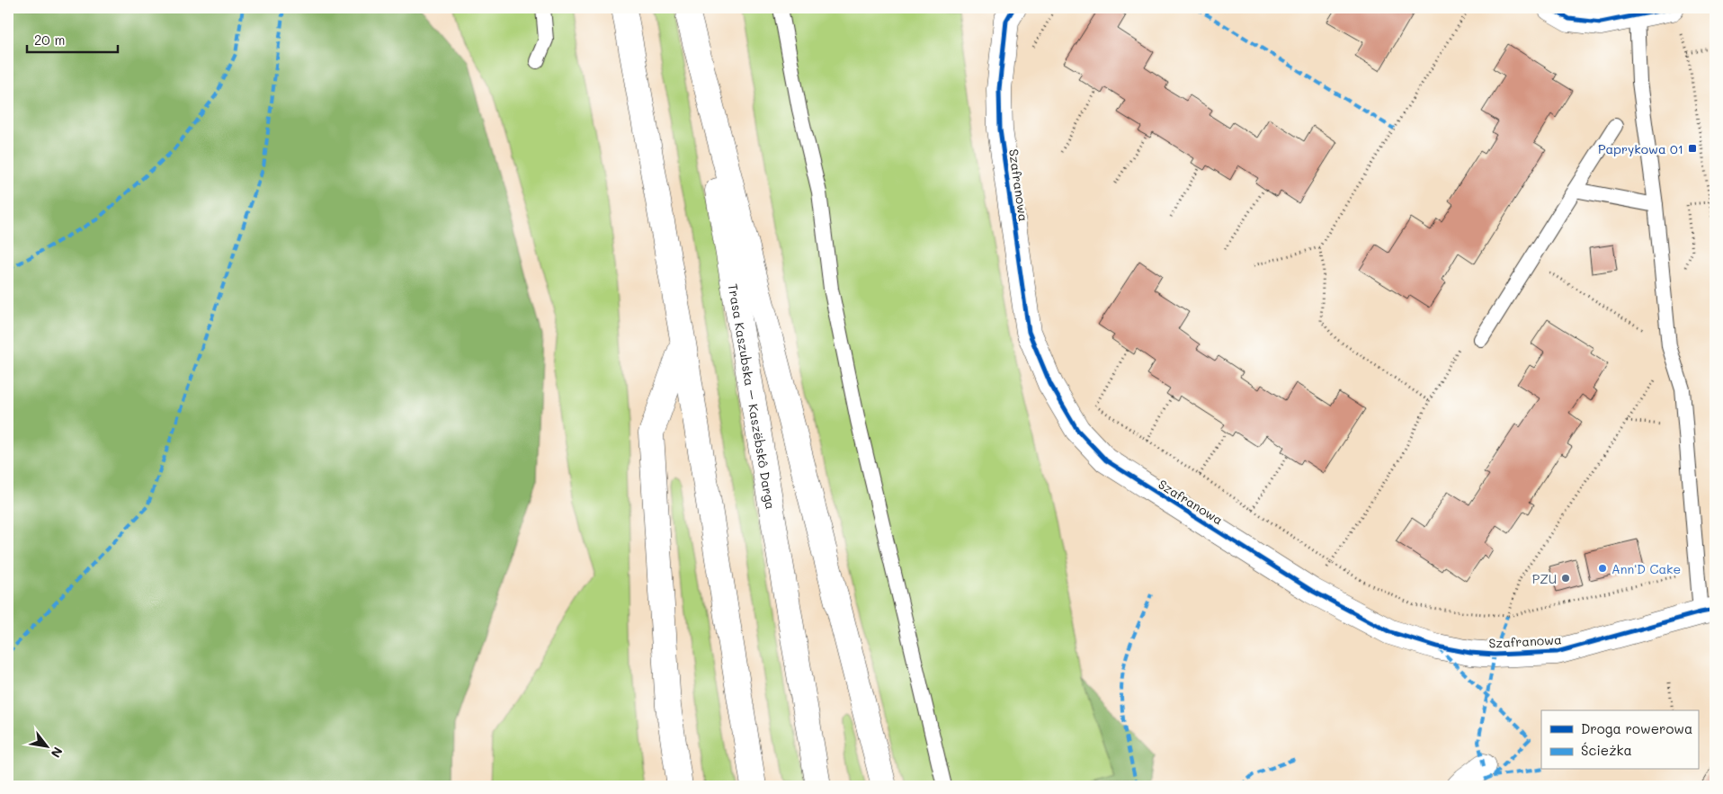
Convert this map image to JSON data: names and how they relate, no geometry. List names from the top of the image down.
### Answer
{
  "streets": {
    "main road": ["Szafranowa", "Trasa Kaszubska – Kaszëbskô Darga"]
  },
  "places": {
    "transit": ["Paprykowa 01"],
    "other": ["Ann'D Cake", "PZU"]
  },
  "legend": ["Droga rowerowa", "Ścieżka"],
  "scale_bar": "20 m",
  "north": "bottom right"
}
